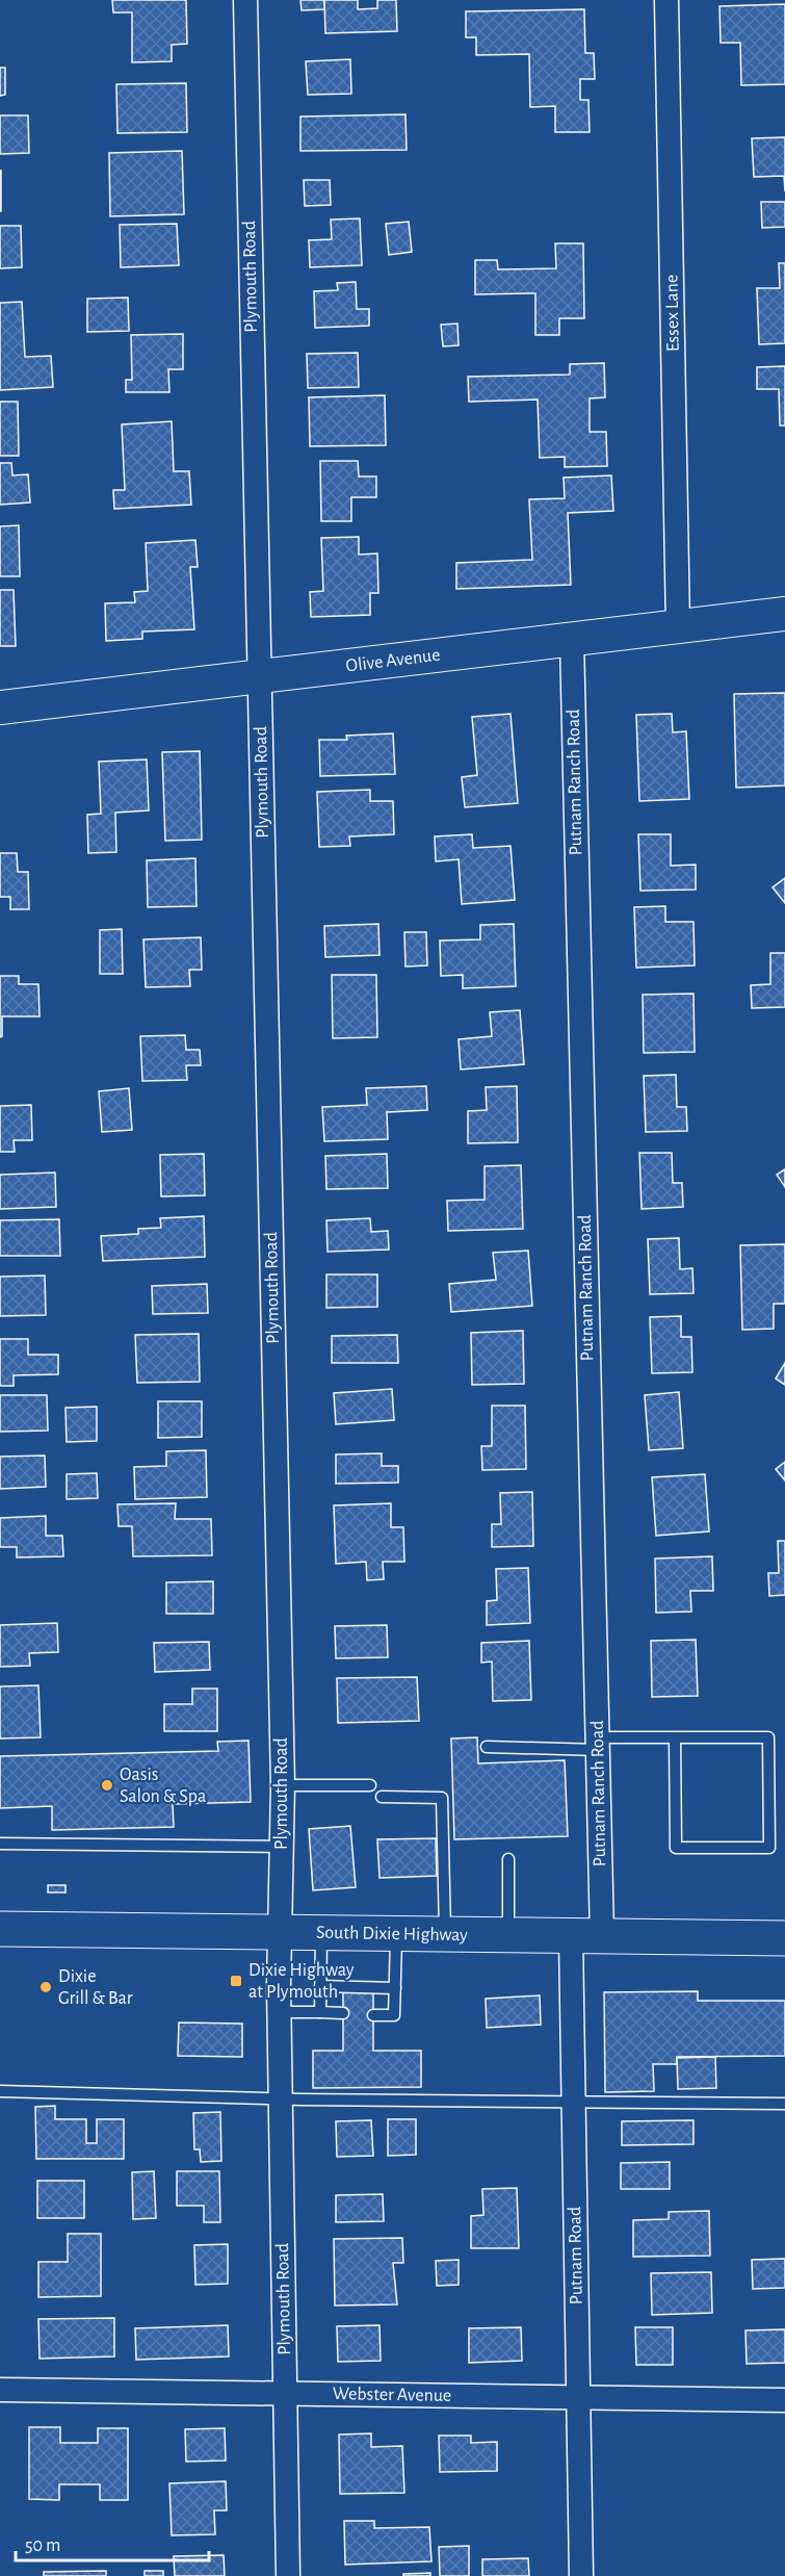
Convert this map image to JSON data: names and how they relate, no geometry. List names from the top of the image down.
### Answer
{
  "streets": {
    "main road": ["South Dixie Highway"],
    "street": [
      "Plymouth Road",
      "Essex Lane",
      "Olive Avenue",
      "Putnam Ranch Road",
      "Putnam Road",
      "Webster Avenue"
    ]
  },
  "crossings": [
    ["Plymouth Road", "Olive Avenue"],
    ["Plymouth Road", "South Dixie Highway"],
    ["Plymouth Road", "Webster Avenue"],
    ["Essex Lane", "Olive Avenue"],
    ["Olive Avenue", "Putnam Ranch Road"],
    ["Putnam Ranch Road", "South Dixie Highway"],
    ["Putnam Ranch Road", "Putnam Road"],
    ["South Dixie Highway", "Putnam Road"],
    ["Putnam Road", "Webster Avenue"]
  ],
  "places": {
    "other": ["Oasis Salon & Spa", "Dixie Grill & Bar"],
    "transit": ["Dixie Highway at Plymouth"]
  },
  "scale_bar": "50 m"
}
